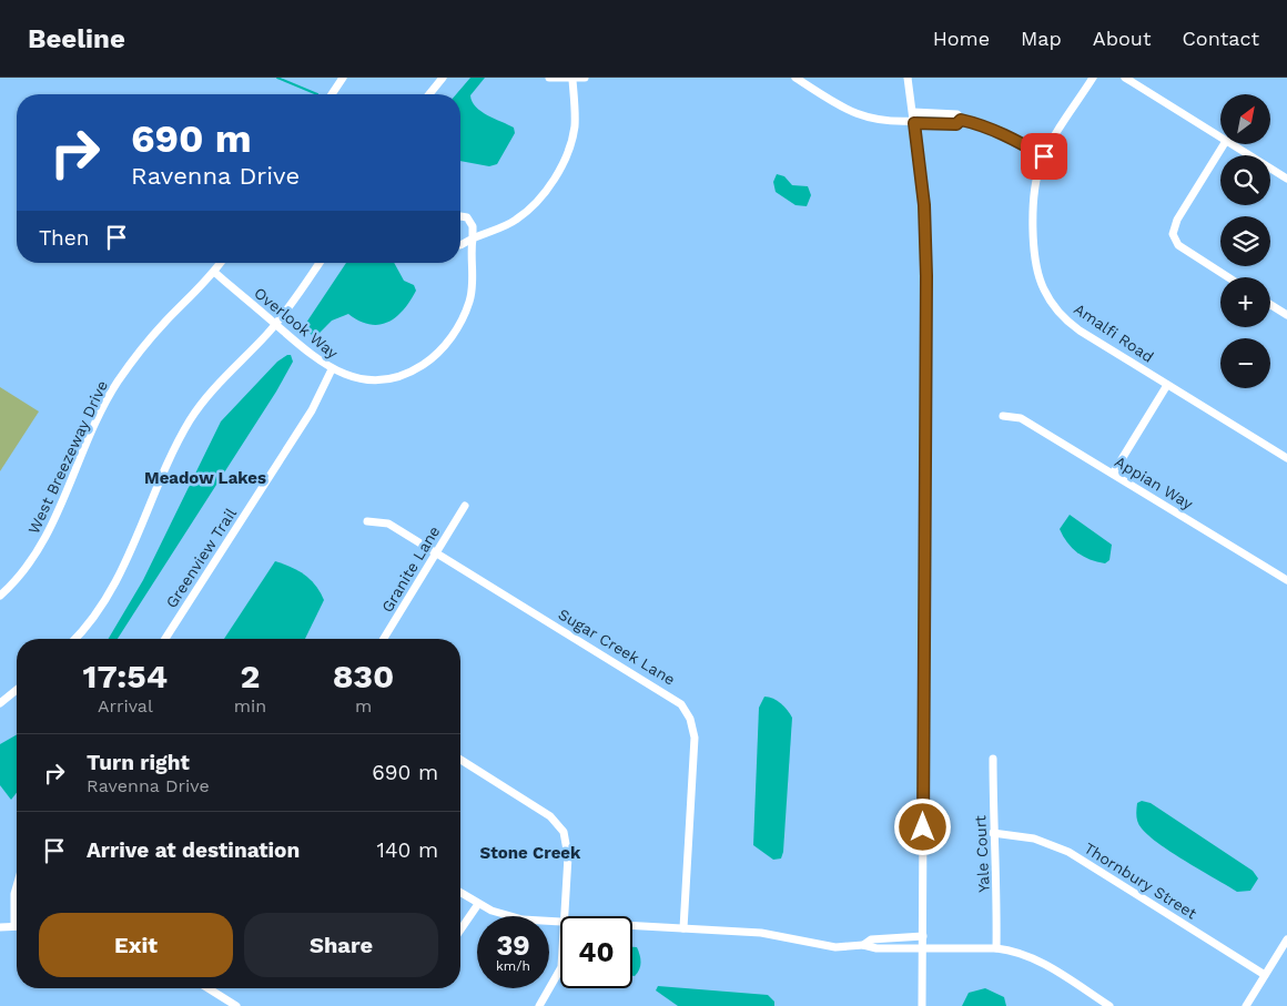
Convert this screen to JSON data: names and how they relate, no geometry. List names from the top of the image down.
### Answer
{
  "streets": {
    "street": [
      "Overlook Way",
      "Amalfi Road",
      "West Breezeway Drive",
      "Appian Way",
      "Greenview Trail",
      "Granite Lane",
      "Sugar Creek Lane",
      "Yale Court",
      "Thornbury Street"
    ]
  },
  "crossings": [
    ["Overlook Way", "West Breezeway Drive"],
    ["Overlook Way", "Greenview Trail"],
    ["Granite Lane", "Sugar Creek Lane"],
    ["Yale Court", "Thornbury Street"]
  ],
  "districts": ["Meadow Lakes", "Stone Creek"],
  "north": "top right",
  "page": {
    "header": "Beeline",
    "nav": [
      "Home",
      "Map",
      "About",
      "Contact"
    ],
    "map_buttons": ["+", "−"],
    "turn": ["690 m", "Ravenna Drive"],
    "then": "Then",
    "eta": [
      "17:54",
      "Arrival",
      "2",
      "min",
      "830",
      "m"
    ],
    "list": [
      {
        "name": "Turn right",
        "note": "Ravenna Drive",
        "value": "690 m"
      },
      {
        "name": "Arrive at destination",
        "value": "140 m"
      }
    ],
    "buttons": ["Exit", "Share"],
    "speed": "39 km/h",
    "limit": "40"
  }
}
